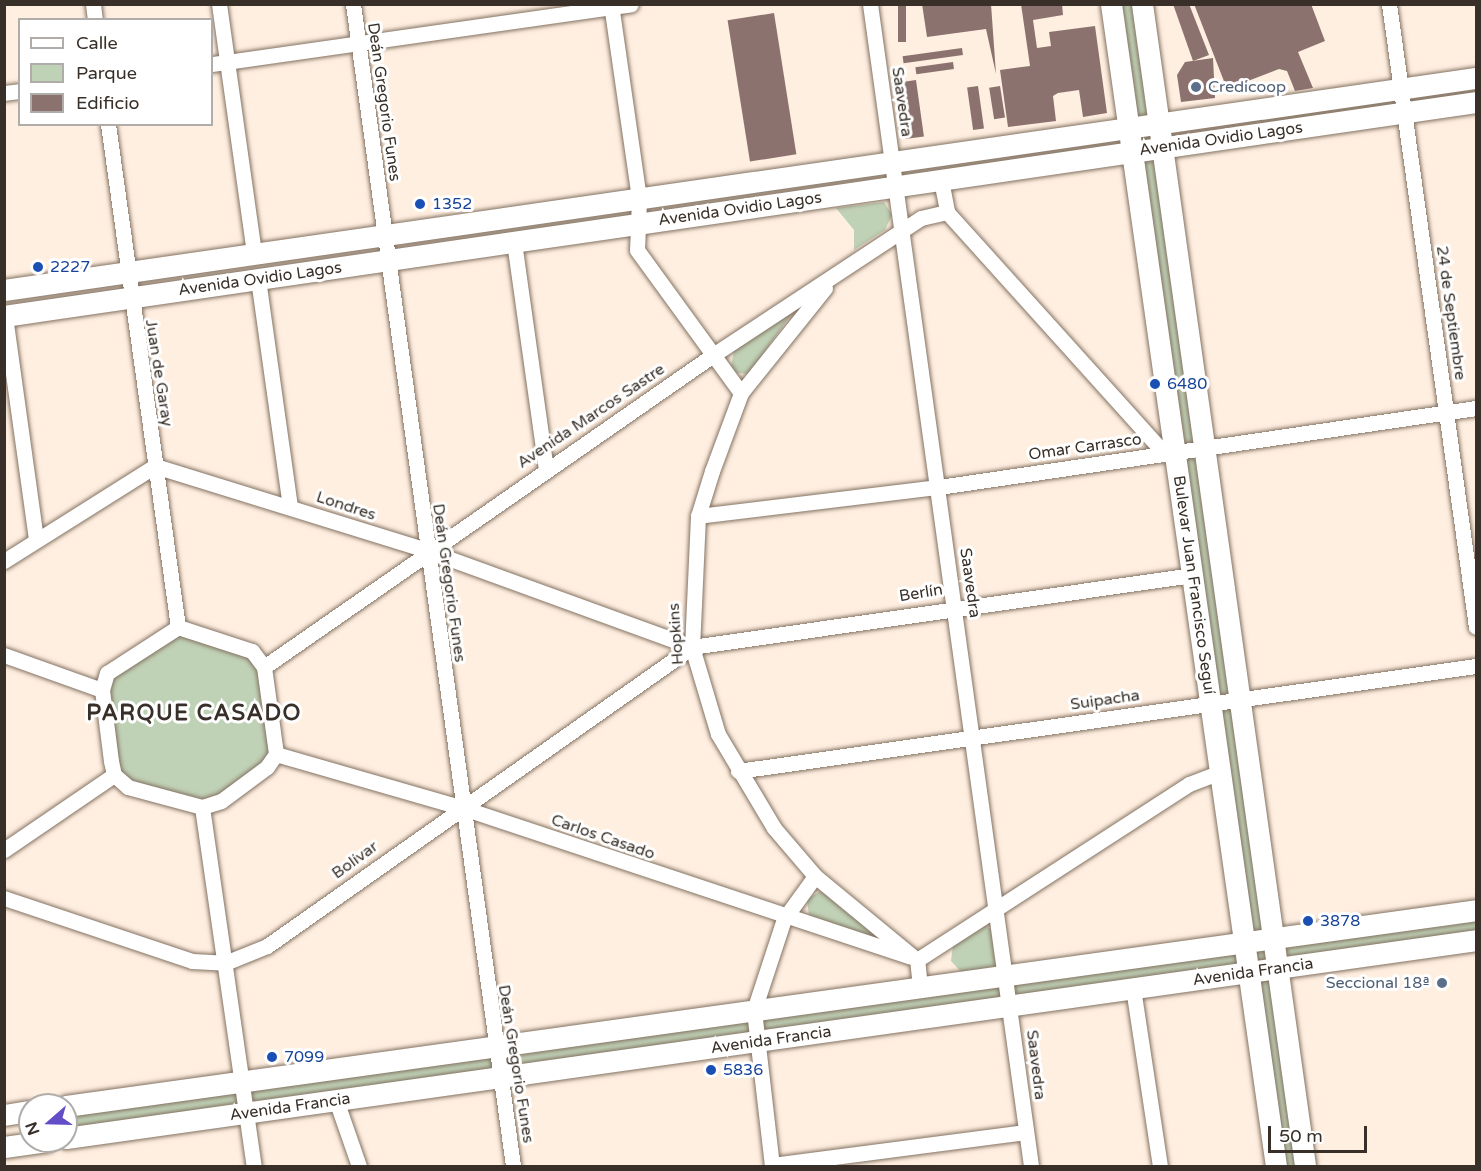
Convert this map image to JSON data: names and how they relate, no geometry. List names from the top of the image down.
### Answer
{
  "streets": {
    "main road": ["Avenida Ovidio Lagos", "Bulevar Juan Francisco Seguí", "Avenida Francia"],
    "street": [
      "Deán Gregorio Funes",
      "Saavedra",
      "24 de Septiembre",
      "Juan de Garay",
      "Avenida Marcos Sastre",
      "Omar Carrasco",
      "Londres",
      "Berlín",
      "Hopkins",
      "Suipacha",
      "Carlos Casado",
      "Bolívar"
    ]
  },
  "crossings": [
    ["Deán Gregorio Funes", "Avenida Ovidio Lagos"],
    ["Deán Gregorio Funes", "Avenida Marcos Sastre"],
    ["Deán Gregorio Funes", "Londres"],
    ["Deán Gregorio Funes", "Carlos Casado"],
    ["Deán Gregorio Funes", "Bolívar"],
    ["Deán Gregorio Funes", "Avenida Francia"],
    ["Saavedra", "Avenida Ovidio Lagos"],
    ["Saavedra", "Avenida Marcos Sastre"],
    ["Saavedra", "Omar Carrasco"],
    ["Saavedra", "Berlín"],
    ["Saavedra", "Suipacha"],
    ["Saavedra", "Avenida Francia"],
    ["Avenida Ovidio Lagos", "24 de Septiembre"],
    ["Avenida Ovidio Lagos", "Juan de Garay"],
    ["Avenida Ovidio Lagos", "Bulevar Juan Francisco Seguí"],
    ["24 de Septiembre", "Omar Carrasco"],
    ["Juan de Garay", "Avenida Marcos Sastre"],
    ["Juan de Garay", "Londres"],
    ["Juan de Garay", "Carlos Casado"],
    ["Avenida Marcos Sastre", "Londres"],
    ["Avenida Marcos Sastre", "Hopkins"],
    ["Avenida Marcos Sastre", "Carlos Casado"],
    ["Omar Carrasco", "Bulevar Juan Francisco Seguí"],
    ["Omar Carrasco", "Hopkins"],
    ["Londres", "Berlín"],
    ["Londres", "Hopkins"],
    ["Londres", "Bolívar"],
    ["Bulevar Juan Francisco Seguí", "Berlín"],
    ["Bulevar Juan Francisco Seguí", "Suipacha"],
    ["Bulevar Juan Francisco Seguí", "Avenida Francia"],
    ["Berlín", "Hopkins"],
    ["Berlín", "Bolívar"],
    ["Hopkins", "Suipacha"],
    ["Hopkins", "Carlos Casado"],
    ["Hopkins", "Bolívar"],
    ["Carlos Casado", "Bolívar"]
  ],
  "districts": ["PARQUE CASADO"],
  "places": [
    "Credicoop",
    "1352",
    "2227",
    "6480",
    "3878",
    "Seccional 18ª",
    "7099",
    "5836"
  ],
  "legend": ["Calle", "Parque", "Edificio"],
  "scale_bar": "50 m",
  "north": "left"
}
